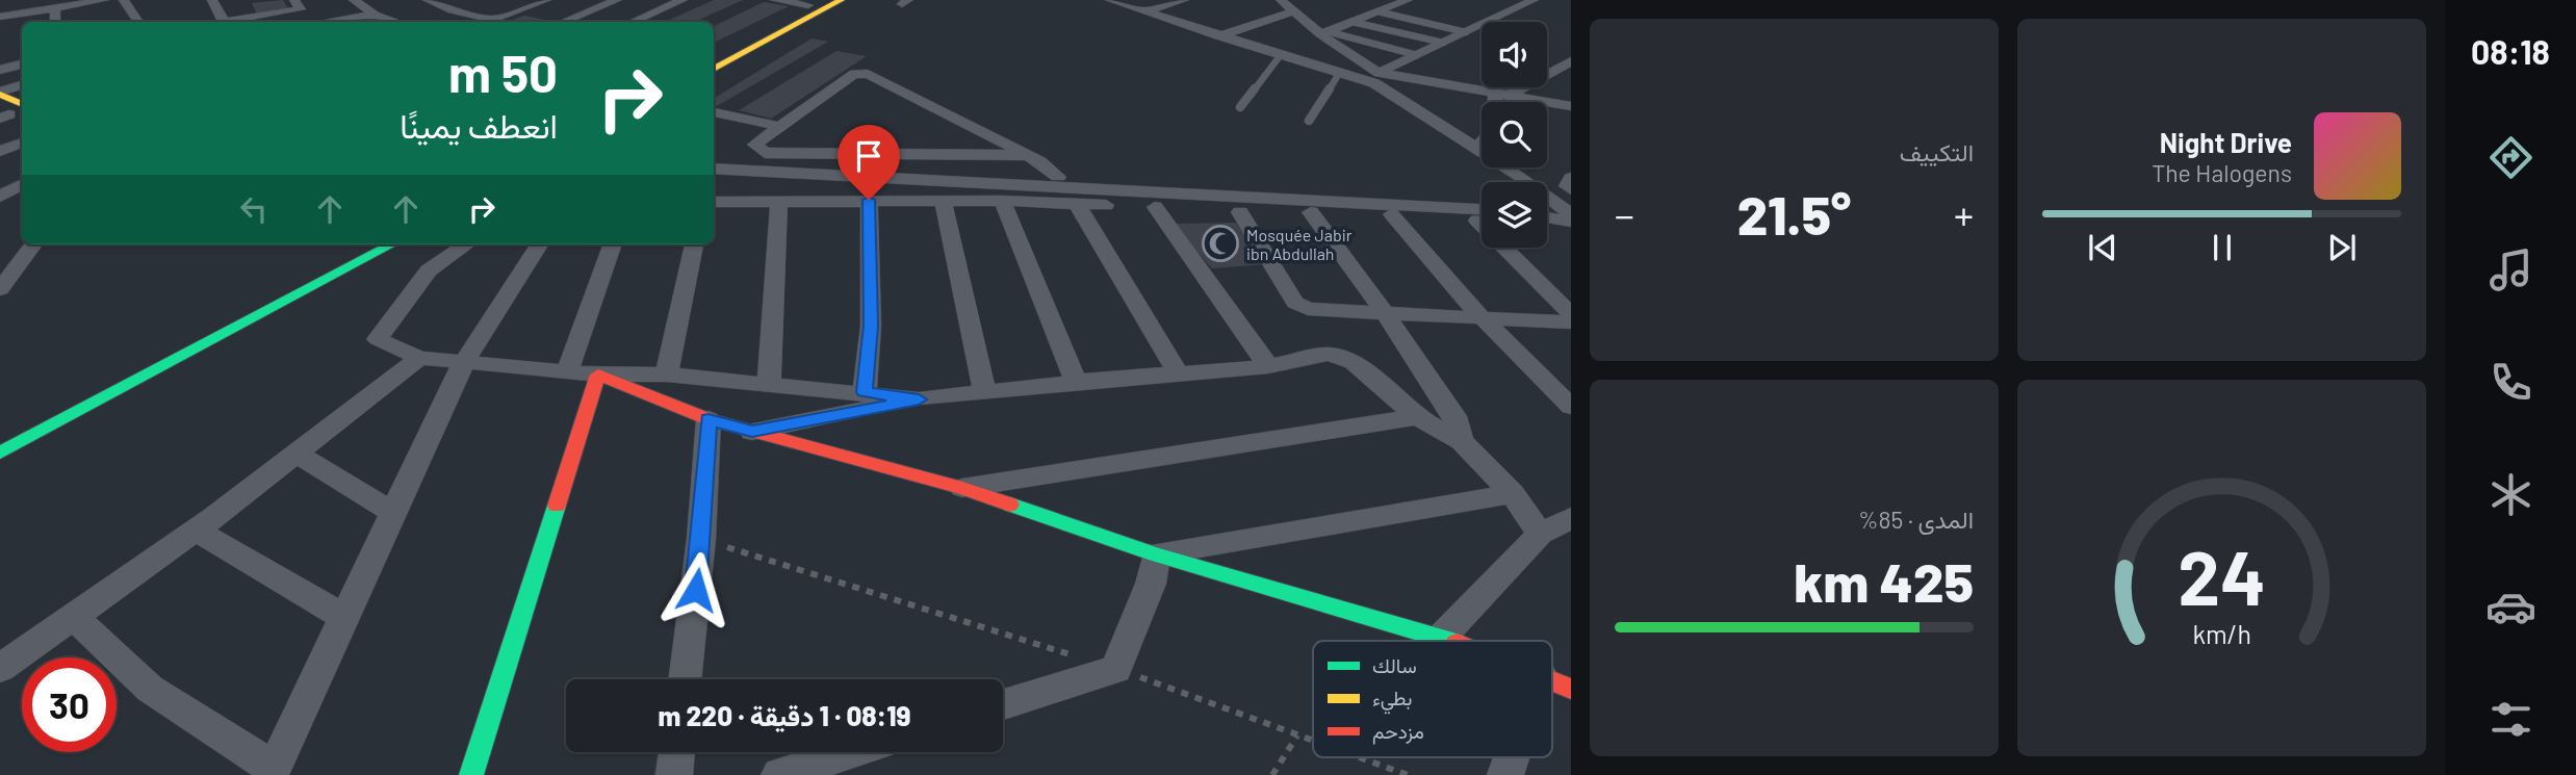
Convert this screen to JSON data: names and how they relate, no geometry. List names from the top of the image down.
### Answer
{
  "places": {
    "mosque": ["Mosquée Jabir ibn Abdullah"]
  },
  "legend": ["سالك", "بطيء", "مزدحم"],
  "page": {
    "tabs": "08:18",
    "tile": [
      "التكييف",
      ["المدى · 85%", "425 km"]
    ],
    "turn": ["50 m", "انعطف يمينًا"],
    "song": ["Night Drive", "The Halogens"],
    "heat": ["−", "21.5°", "+"],
    "limit": "30",
    "trip": "08:19 · 1 دقيقة · 220 m",
    "gauge": ["24", "km/h"]
  }
}
